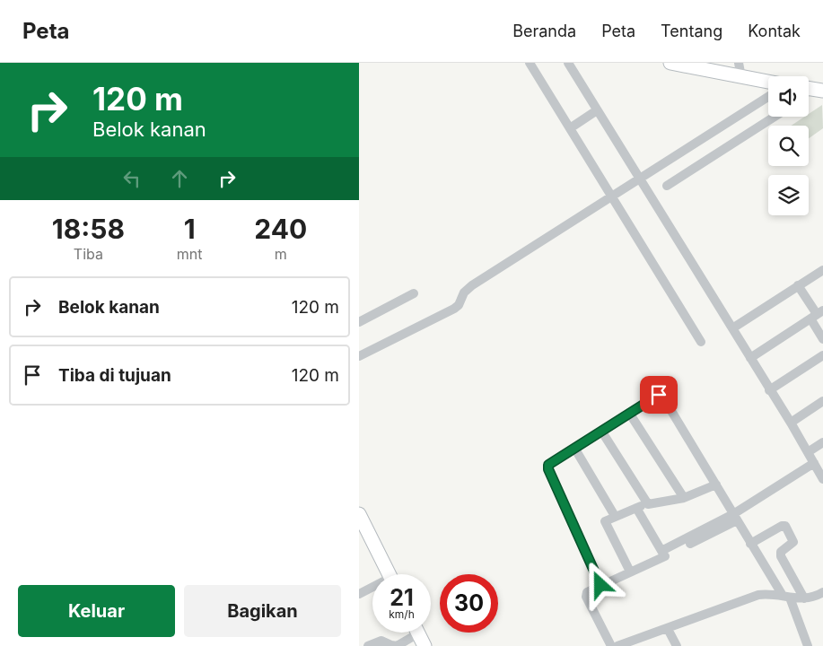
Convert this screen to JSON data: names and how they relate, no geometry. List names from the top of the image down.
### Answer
{
  "page": {
    "header": "Peta",
    "nav": [
      "Beranda",
      "Peta",
      "Tentang",
      "Kontak"
    ],
    "turn": ["120 m", "Belok kanan"],
    "eta": [
      "18:58",
      "Tiba",
      "1",
      "mnt",
      "240",
      "m"
    ],
    "list": [
      {
        "name": "Belok kanan",
        "value": "120 m"
      },
      {
        "name": "Tiba di tujuan",
        "value": "120 m"
      }
    ],
    "speed": "21 km/h",
    "limit": "30",
    "buttons": ["Keluar", "Bagikan"]
  }
}
